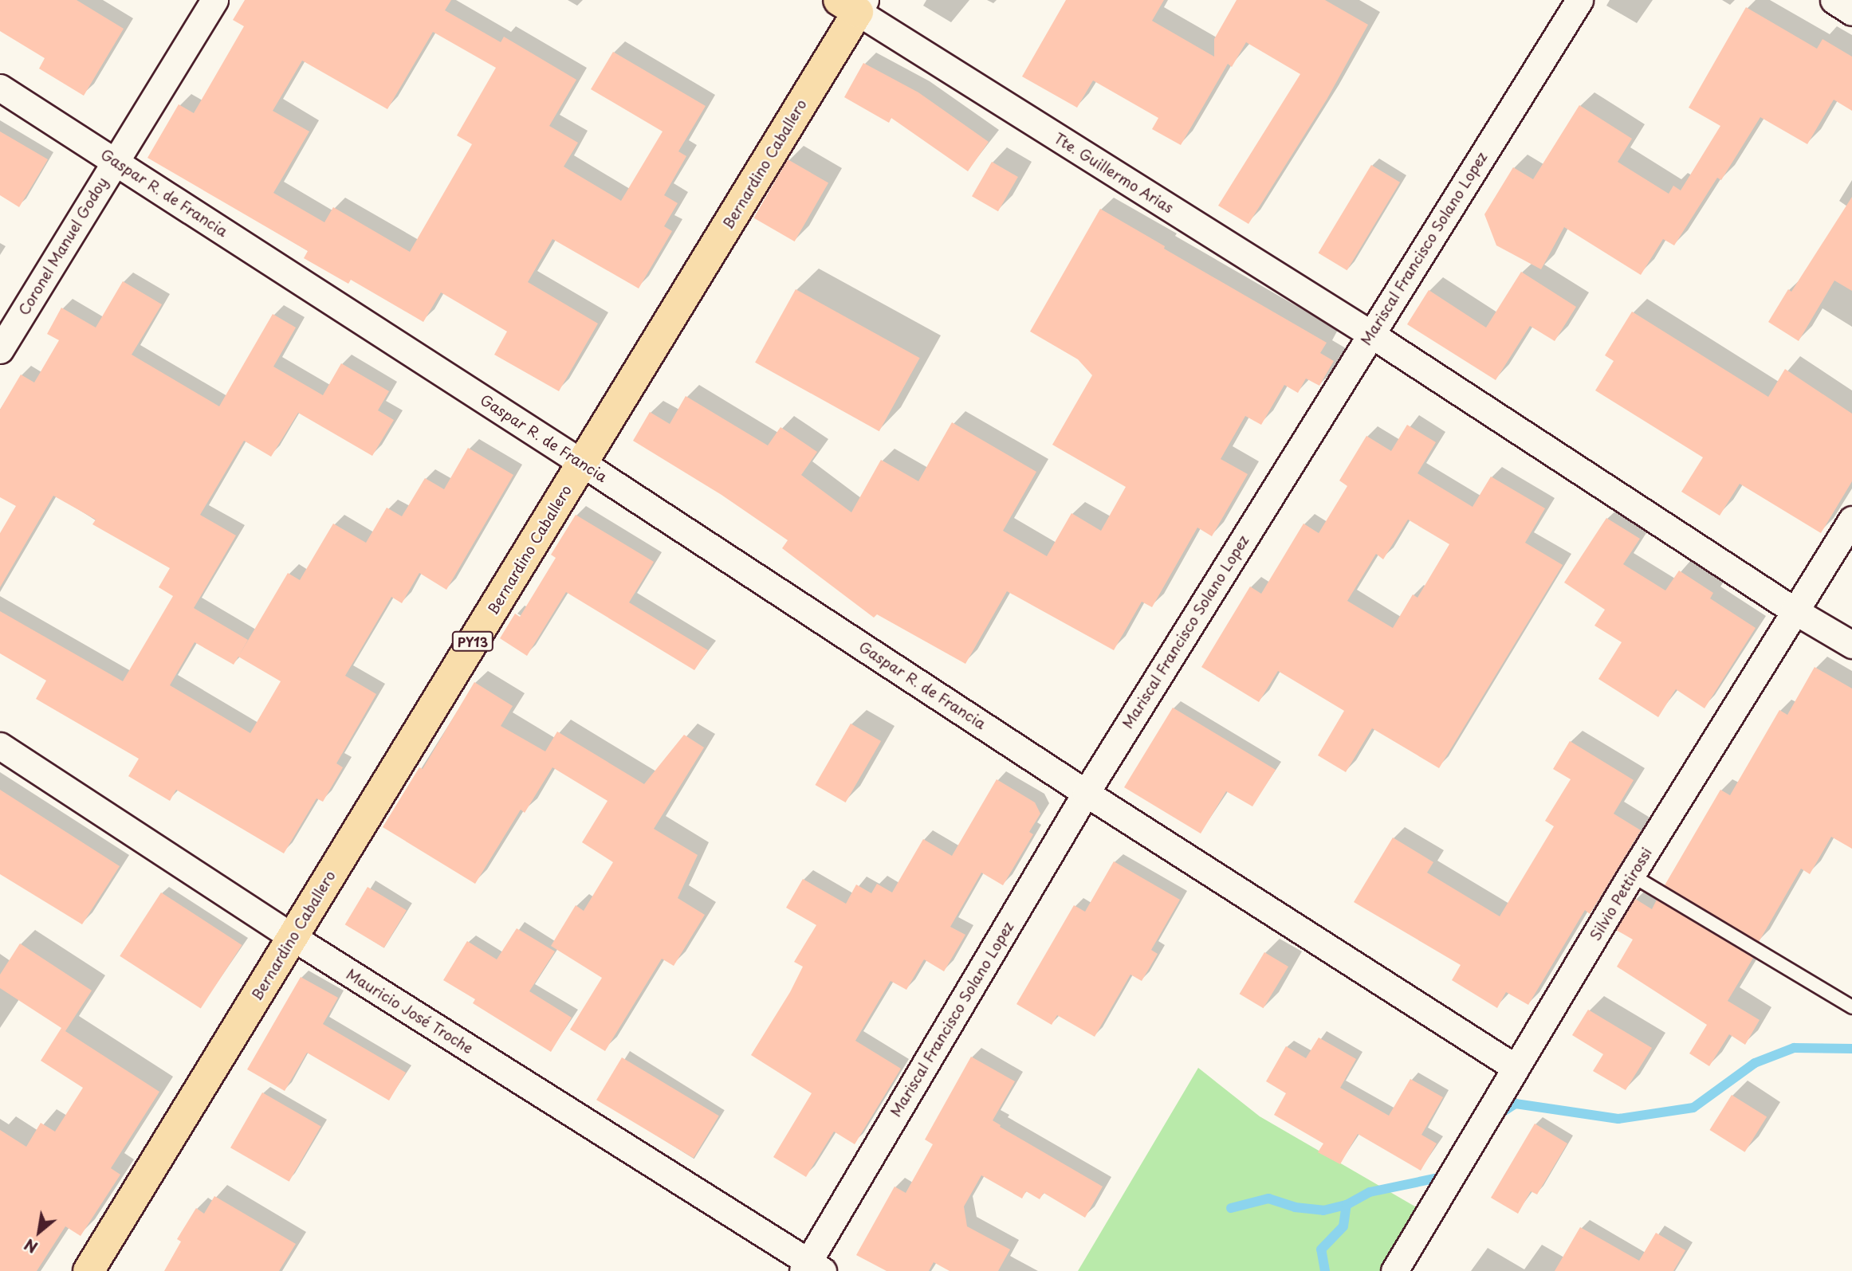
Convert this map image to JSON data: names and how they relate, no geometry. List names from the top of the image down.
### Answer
{
  "streets": {
    "highway": ["Bernardino Caballero", "PY13"],
    "street": [
      "Tte. Guillermo Arias",
      "Gaspar R. de Francia",
      "Coronel Manuel Godoy",
      "Mariscal Francisco Solano Lopez",
      "Silvio Pettirossi",
      "Mauricio José Troche"
    ]
  },
  "crossings": [
    ["Bernardino Caballero", "Tte. Guillermo Arias"],
    ["Bernardino Caballero", "Gaspar R. de Francia"],
    ["Bernardino Caballero", "Mauricio José Troche"],
    ["Tte. Guillermo Arias", "Mariscal Francisco Solano Lopez"],
    ["Tte. Guillermo Arias", "Silvio Pettirossi"],
    ["Gaspar R. de Francia", "Coronel Manuel Godoy"],
    ["Gaspar R. de Francia", "Mariscal Francisco Solano Lopez"],
    ["Gaspar R. de Francia", "Silvio Pettirossi"],
    ["Mariscal Francisco Solano Lopez", "Mauricio José Troche"]
  ],
  "north": "bottom left"
}
